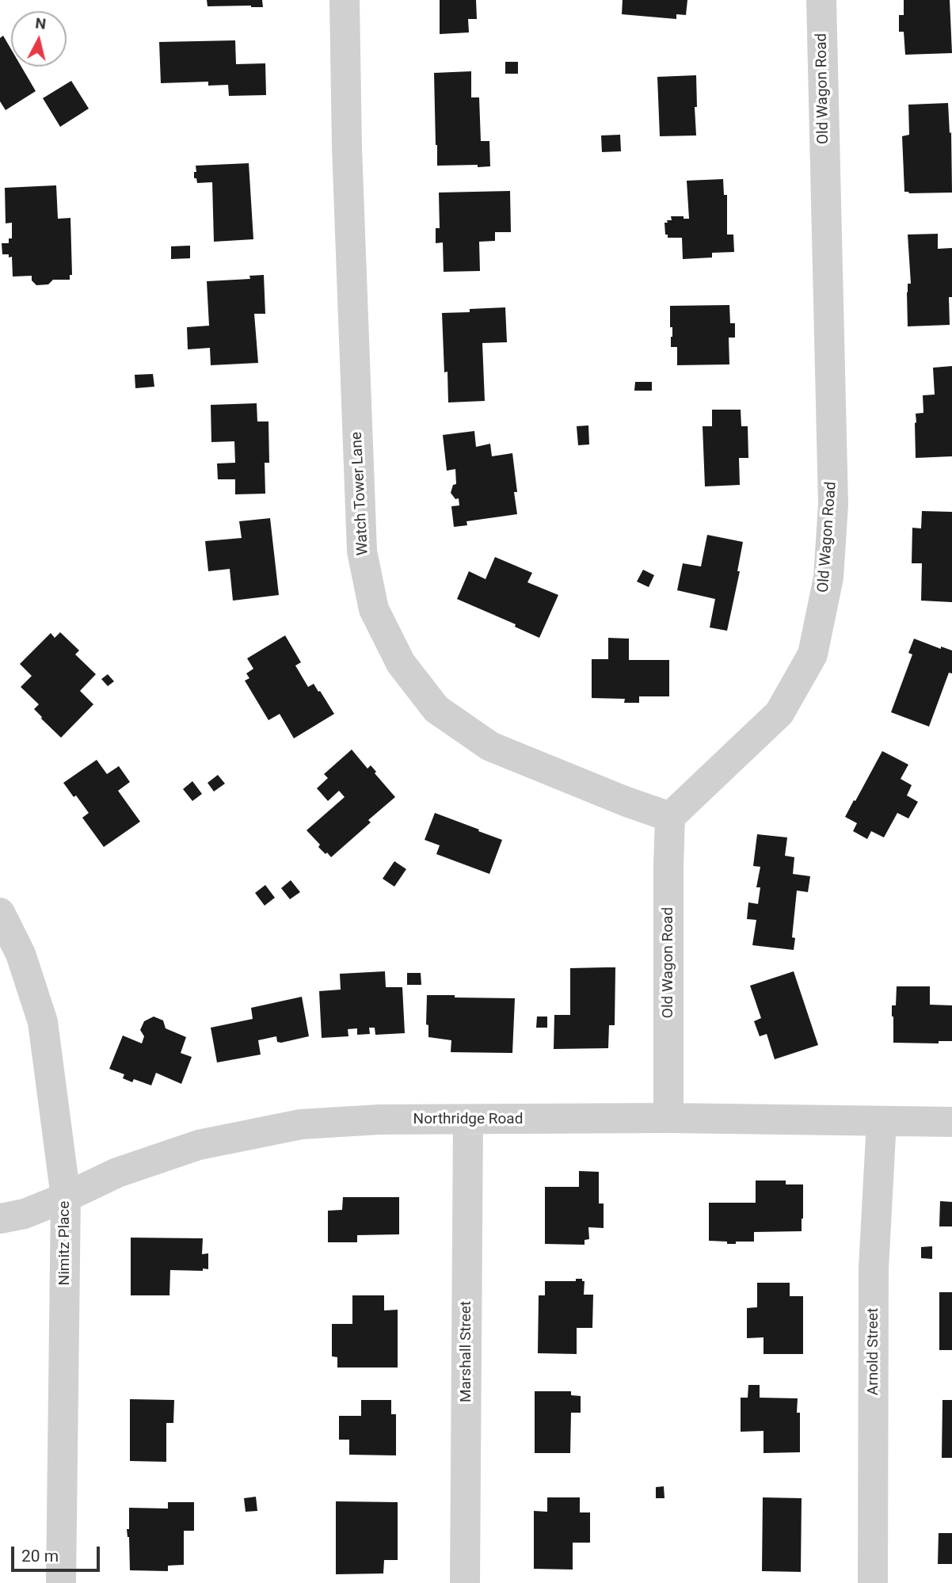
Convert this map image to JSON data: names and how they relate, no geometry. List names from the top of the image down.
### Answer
{
  "streets": {
    "street": [
      "Old Wagon Road",
      "Watch Tower Lane",
      "Northridge Road",
      "Nimitz Place",
      "Marshall Street",
      "Arnold Street"
    ]
  },
  "crossings": [
    ["Old Wagon Road", "Watch Tower Lane"],
    ["Old Wagon Road", "Northridge Road"],
    ["Northridge Road", "Nimitz Place"],
    ["Northridge Road", "Marshall Street"],
    ["Northridge Road", "Arnold Street"]
  ],
  "scale_bar": "20 m",
  "north": "top"
}
